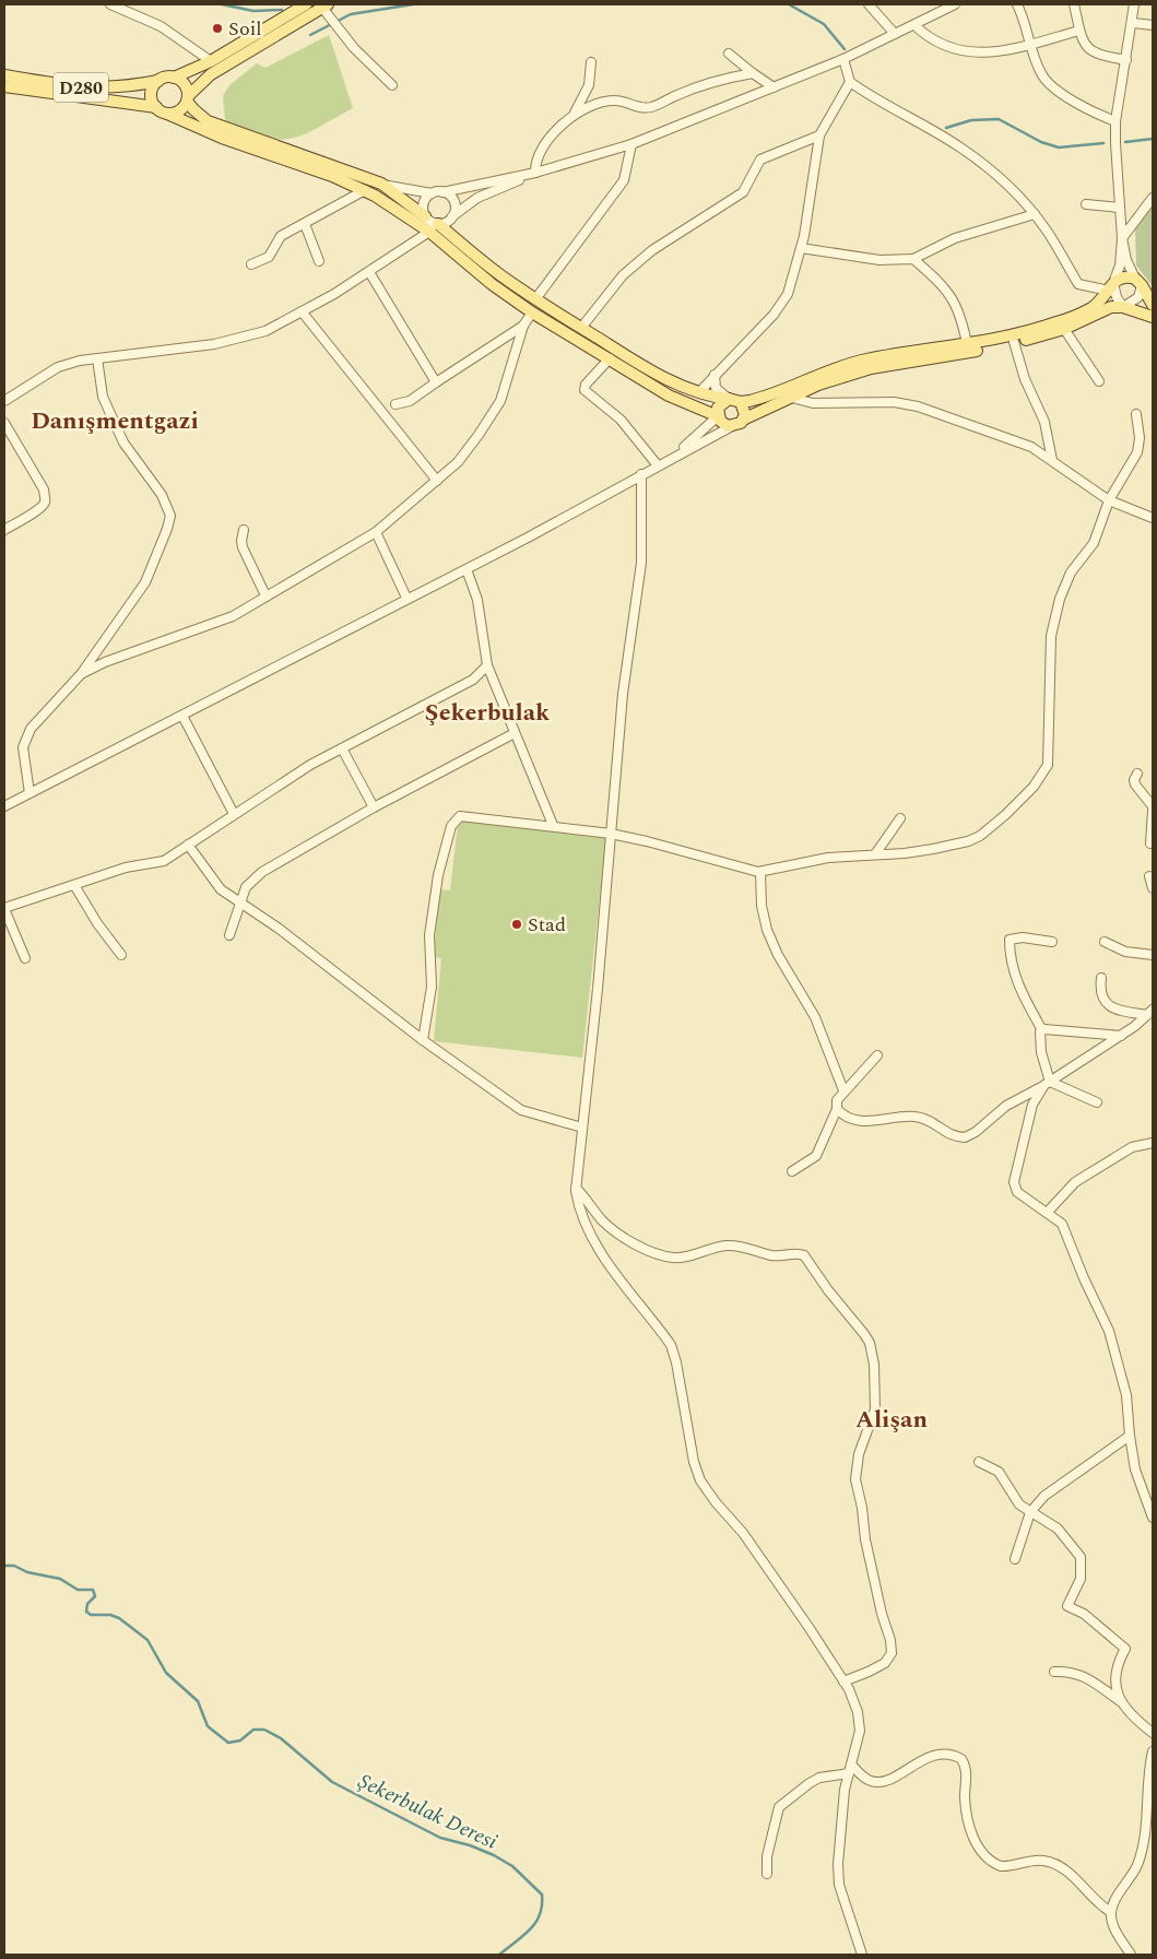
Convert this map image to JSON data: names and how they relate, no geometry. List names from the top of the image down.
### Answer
{
  "streets": {
    "main road": ["D280"]
  },
  "districts": ["Danışmentgazi", "Şekerbulak", "Alişan"],
  "water": ["Şekerbulak Deresi"],
  "places": ["Soil", "Stad"]
}
